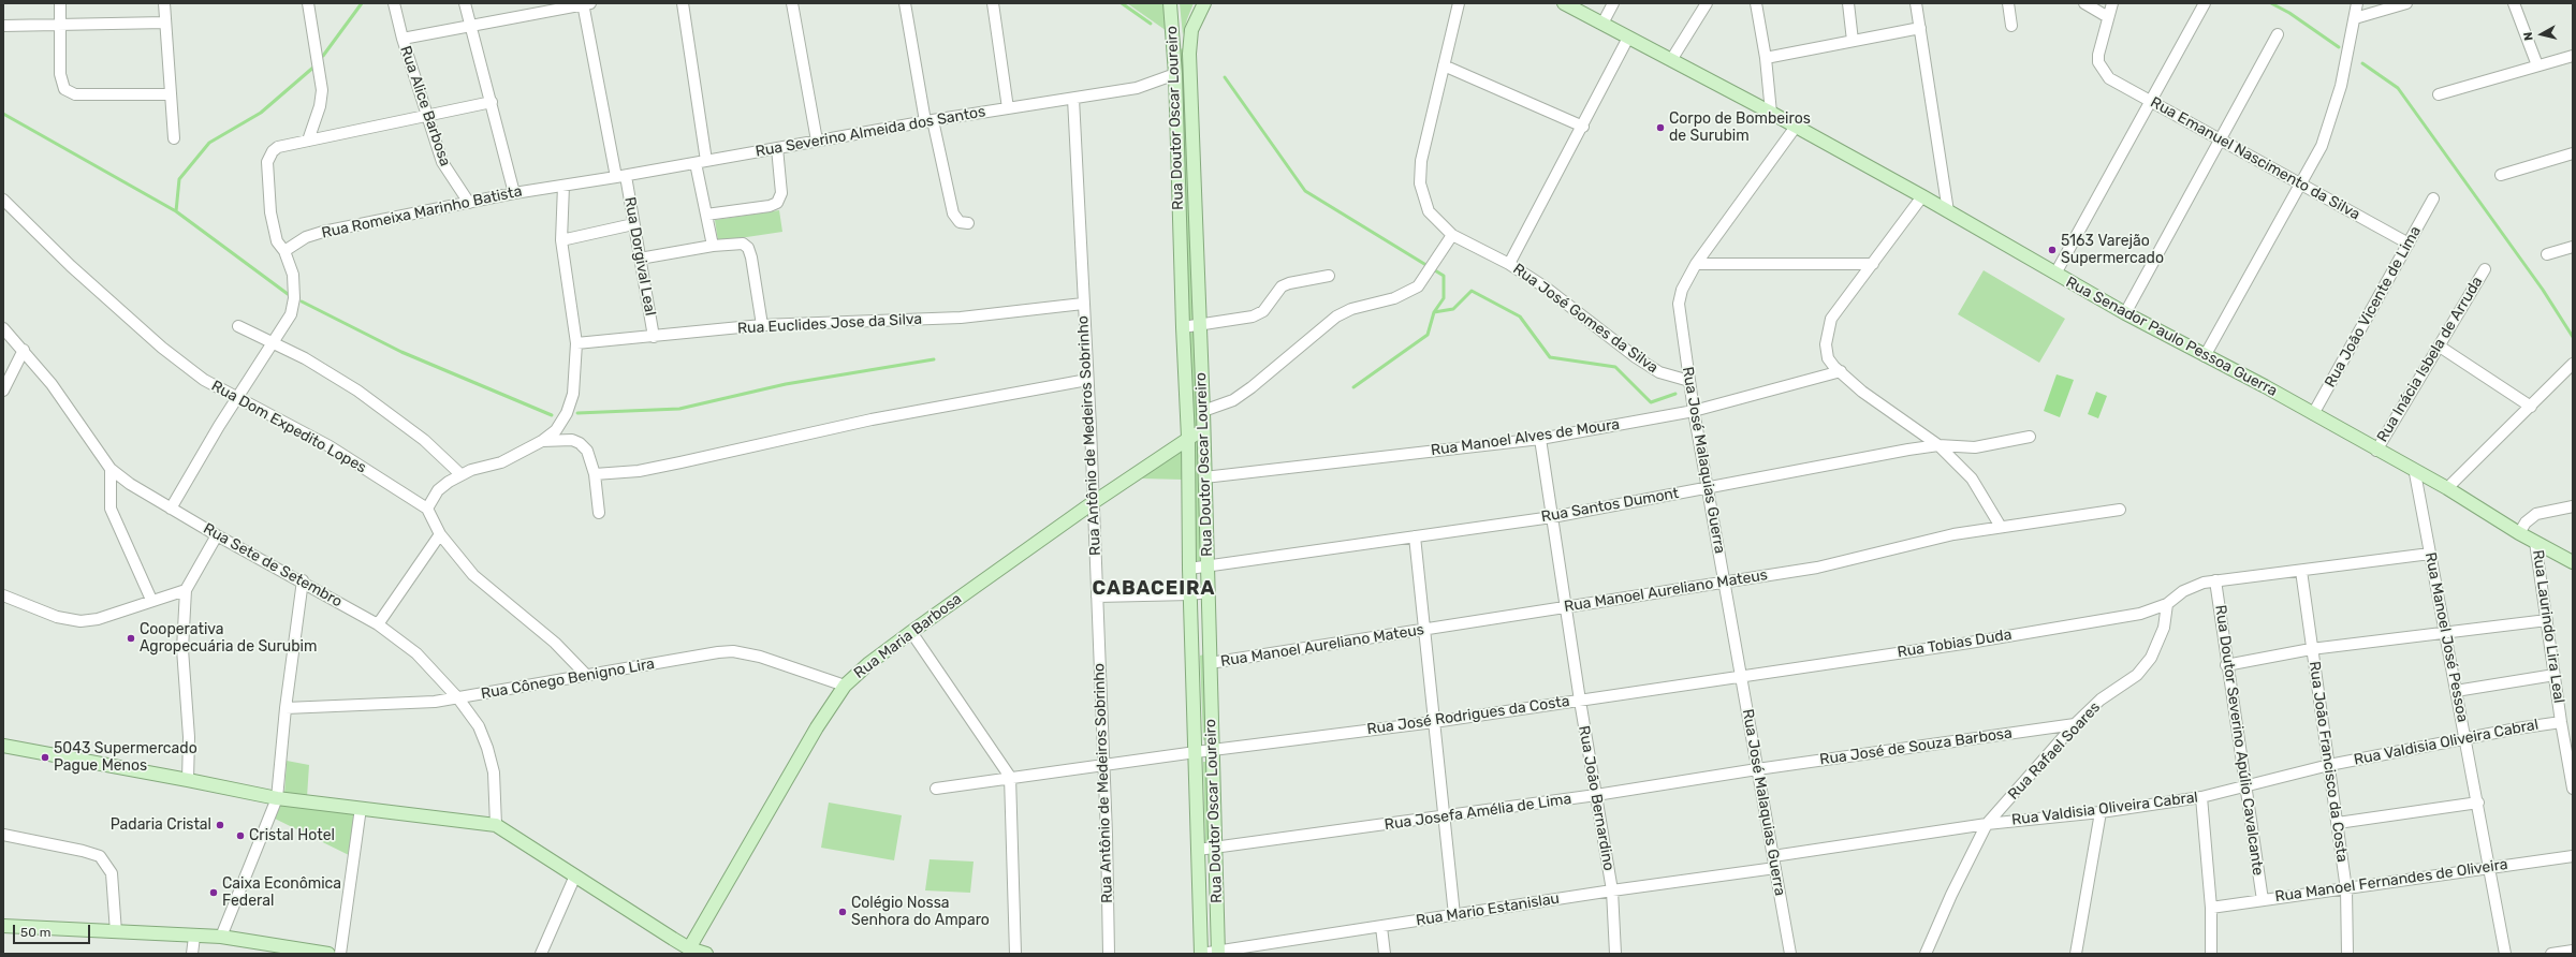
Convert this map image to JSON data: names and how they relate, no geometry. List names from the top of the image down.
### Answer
{
  "streets": {
    "main road": ["Rua Doutor Oscar Loureiro", "Rua Senador Paulo Pessoa Guerra", "Rua Maria Barbosa"],
    "street": [
      "Rua Alice Barbosa",
      "Rua Severino Almeida dos Santos",
      "Rua Emanuel Nascimento da Silva",
      "Rua Romeixa Marinho Batista",
      "Rua Dorgival Leal",
      "Rua João Vicente de Lima",
      "Rua José Gomes da Silva",
      "Rua Euclides Jose da Silva",
      "Rua Inácia Isbela de Arruda",
      "Rua Dom Expedito Lopes",
      "Rua Antônio de Medeiros Sobrinho",
      "Rua Manoel Alves de Moura",
      "Rua José Malaquias Guerra",
      "Rua Santos Dumont",
      "Rua Sete de Setembro",
      "Rua Manoel Aureliano Mateus",
      "Rua Laurindo Lira Leal",
      "Rua Manoel José Pessoa",
      "Rua Tobias Duda",
      "Rua Cônego Benigno Lira",
      "Rua José Rodrigues da Costa",
      "Rua Doutor Severino Apúlio Cavalcante",
      "Rua Valdisia Oliveira Cabral",
      "Rua José de Souza Barbosa",
      "Rua Rafael Soares",
      "Rua João Francisco da Costa",
      "Rua João Bernardino",
      "Rua Josefa Amélia de Lima",
      "Rua Manoel Fernandes de Oliveira",
      "Rua Mario Estanislau"
    ]
  },
  "crossings": [
    ["Rua Alice Barbosa", "Rua Romeixa Marinho Batista"],
    ["Rua Doutor Oscar Loureiro", "Rua Severino Almeida dos Santos"],
    ["Rua Doutor Oscar Loureiro", "Rua Manoel Alves de Moura"],
    ["Rua Doutor Oscar Loureiro", "Rua Santos Dumont"],
    ["Rua Doutor Oscar Loureiro", "Rua Manoel Aureliano Mateus"],
    ["Rua Doutor Oscar Loureiro", "Rua Maria Barbosa"],
    ["Rua Doutor Oscar Loureiro", "Rua José Rodrigues da Costa"],
    ["Rua Doutor Oscar Loureiro", "Rua Josefa Amélia de Lima"],
    ["Rua Doutor Oscar Loureiro", "Rua Mario Estanislau"],
    ["Rua Severino Almeida dos Santos", "Rua Romeixa Marinho Batista"],
    ["Rua Severino Almeida dos Santos", "Rua Dorgival Leal"],
    ["Rua Severino Almeida dos Santos", "Rua Antônio de Medeiros Sobrinho"],
    ["Rua Emanuel Nascimento da Silva", "Rua João Vicente de Lima"],
    ["Rua Dorgival Leal", "Rua Euclides Jose da Silva"],
    ["Rua João Vicente de Lima", "Rua Senador Paulo Pessoa Guerra"],
    ["Rua José Gomes da Silva", "Rua José Malaquias Guerra"],
    ["Rua Euclides Jose da Silva", "Rua Antônio de Medeiros Sobrinho"],
    ["Rua Senador Paulo Pessoa Guerra", "Rua Inácia Isbela de Arruda"],
    ["Rua Senador Paulo Pessoa Guerra", "Rua José Malaquias Guerra"],
    ["Rua Senador Paulo Pessoa Guerra", "Rua Laurindo Lira Leal"],
    ["Rua Senador Paulo Pessoa Guerra", "Rua Manoel José Pessoa"],
    ["Rua Antônio de Medeiros Sobrinho", "Rua Maria Barbosa"],
    ["Rua Antônio de Medeiros Sobrinho", "Rua José Rodrigues da Costa"],
    ["Rua Manoel Alves de Moura", "Rua José Malaquias Guerra"],
    ["Rua Manoel Alves de Moura", "Rua João Bernardino"],
    ["Rua José Malaquias Guerra", "Rua Santos Dumont"],
    ["Rua José Malaquias Guerra", "Rua Manoel Aureliano Mateus"],
    ["Rua José Malaquias Guerra", "Rua Tobias Duda"],
    ["Rua José Malaquias Guerra", "Rua José Rodrigues da Costa"],
    ["Rua José Malaquias Guerra", "Rua Valdisia Oliveira Cabral"],
    ["Rua José Malaquias Guerra", "Rua José de Souza Barbosa"],
    ["Rua José Malaquias Guerra", "Rua Josefa Amélia de Lima"],
    ["Rua José Malaquias Guerra", "Rua Mario Estanislau"],
    ["Rua Santos Dumont", "Rua João Bernardino"],
    ["Rua Sete de Setembro", "Rua Cônego Benigno Lira"],
    ["Rua Manoel Aureliano Mateus", "Rua João Bernardino"],
    ["Rua Laurindo Lira Leal", "Rua Valdisia Oliveira Cabral"],
    ["Rua Maria Barbosa", "Rua Cônego Benigno Lira"],
    ["Rua Manoel José Pessoa", "Rua Tobias Duda"],
    ["Rua Manoel José Pessoa", "Rua Valdisia Oliveira Cabral"],
    ["Rua Manoel José Pessoa", "Rua Manoel Fernandes de Oliveira"],
    ["Rua Tobias Duda", "Rua José Rodrigues da Costa"],
    ["Rua Tobias Duda", "Rua Doutor Severino Apúlio Cavalcante"],
    ["Rua Tobias Duda", "Rua Rafael Soares"],
    ["Rua Tobias Duda", "Rua João Francisco da Costa"],
    ["Rua José Rodrigues da Costa", "Rua João Bernardino"],
    ["Rua Doutor Severino Apúlio Cavalcante", "Rua Valdisia Oliveira Cabral"],
    ["Rua Doutor Severino Apúlio Cavalcante", "Rua Manoel Fernandes de Oliveira"],
    ["Rua Valdisia Oliveira Cabral", "Rua Rafael Soares"],
    ["Rua Valdisia Oliveira Cabral", "Rua João Francisco da Costa"],
    ["Rua José de Souza Barbosa", "Rua Rafael Soares"],
    ["Rua José de Souza Barbosa", "Rua Josefa Amélia de Lima"],
    ["Rua João Francisco da Costa", "Rua Manoel Fernandes de Oliveira"],
    ["Rua João Bernardino", "Rua Josefa Amélia de Lima"],
    ["Rua João Bernardino", "Rua Mario Estanislau"]
  ],
  "districts": ["CABACEIRA"],
  "places": [
    "Corpo de Bombeiros de Surubim",
    "5163 Varejão Supermercado",
    "Cooperativa Agropecuária de Surubim",
    "5043 Supermercado Pague Menos",
    "Padaria Cristal",
    "Cristal Hotel",
    "Caixa Econômica Federal",
    "Colégio Nossa Senhora do Amparo"
  ],
  "scale_bar": "50 m",
  "north": "left"
}
